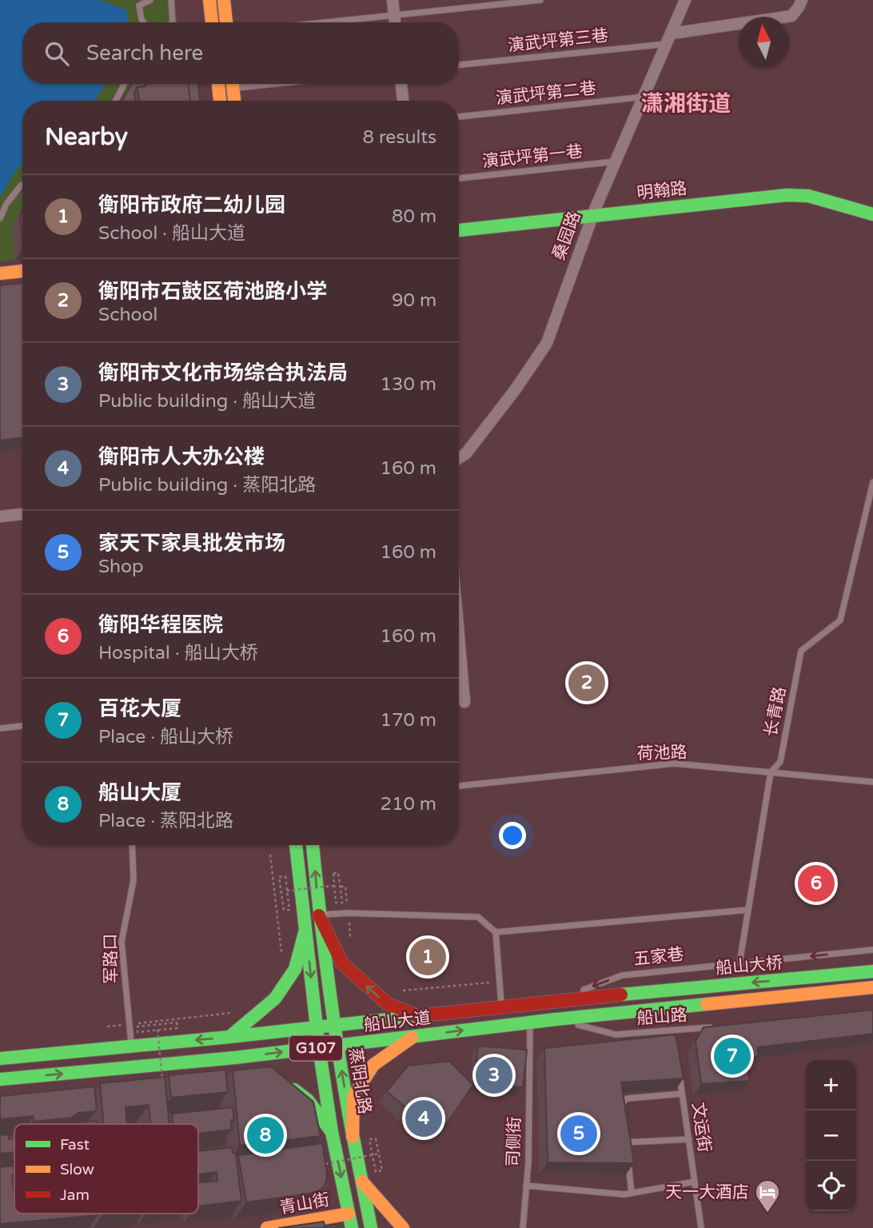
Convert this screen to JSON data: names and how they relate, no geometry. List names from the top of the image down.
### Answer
{
  "streets": {
    "main road": [
      "明翰路",
      "船山大桥",
      "船山大道",
      "G107",
      "蒸阳北路",
      "青山街"
    ],
    "street": ["桑园路"],
    "lane": [
      "演武坪第三巷",
      "演武坪第二巷",
      "演武坪第一巷",
      "长青路",
      "荷池路",
      "五家巷",
      "军路口",
      "船山路",
      "文运街",
      "司侧街"
    ]
  },
  "crossings": [
    ["演武坪第三巷", "桑园路"],
    ["演武坪第二巷", "桑园路"],
    ["演武坪第一巷", "桑园路"],
    ["明翰路", "桑园路"],
    ["长青路", "荷池路"],
    ["长青路", "五家巷"],
    ["五家巷", "船山大道"],
    ["军路口", "船山大道"],
    ["船山大桥", "船山大道"],
    ["船山路", "船山大道"],
    ["船山大道", "蒸阳北路"],
    ["船山大道", "司侧街"],
    ["蒸阳北路", "青山街"]
  ],
  "one_way": ["五家巷"],
  "districts": ["潇湘街道"],
  "places": {
    "hotel": ["天一大酒店"]
  },
  "legend": ["Fast", "Slow", "Jam"],
  "north": "top",
  "page": {
    "search": "Search here",
    "heading": ["Nearby", "8 results"],
    "list": [
      {
        "mark": "1",
        "name": "衡阳市政府二幼儿园",
        "note": "School · 船山大道",
        "value": "80 m"
      },
      {
        "mark": "2",
        "name": "衡阳市石鼓区荷池路小学",
        "note": "School",
        "value": "90 m"
      },
      {
        "mark": "3",
        "name": "衡阳市文化市场综合执法局",
        "note": "Public building · 船山大道",
        "value": "130 m"
      },
      {
        "mark": "4",
        "name": "衡阳市人大办公楼",
        "note": "Public building · 蒸阳北路",
        "value": "160 m"
      },
      {
        "mark": "5",
        "name": "家天下家具批发市场",
        "note": "Shop",
        "value": "160 m"
      },
      {
        "mark": "6",
        "name": "衡阳华程医院",
        "note": "Hospital · 船山大桥",
        "value": "160 m"
      },
      {
        "mark": "7",
        "name": "百花大厦",
        "note": "Place · 船山大桥",
        "value": "170 m"
      },
      {
        "mark": "8",
        "name": "船山大厦",
        "note": "Place · 蒸阳北路",
        "value": "210 m"
      }
    ],
    "pins": [
      "2",
      "6",
      "1",
      "7",
      "3",
      "4",
      "5",
      "8"
    ],
    "map_buttons": ["+", "−"]
  }
}
